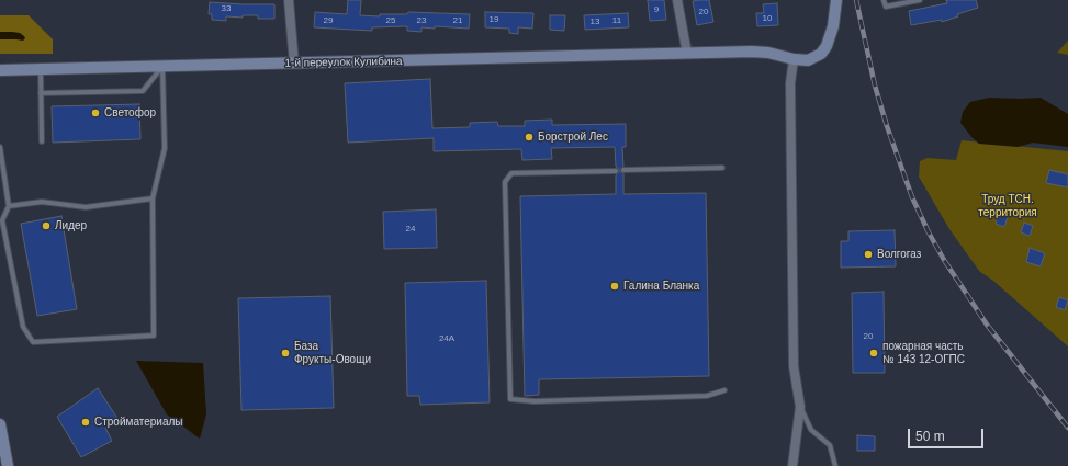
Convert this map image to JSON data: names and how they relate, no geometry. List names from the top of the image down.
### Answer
{
  "streets": {
    "street": ["1-й переулок Кулибина"]
  },
  "parks": ["Труд ТСН. территория"],
  "places": [
    "Светофор",
    "Борстрой Лес",
    "Лидер",
    "Волгогаз",
    "Галина Бланка",
    "База Фрукты-Овощи",
    "пожарная часть № 143 12-ОГПС",
    "Стройматериалы"
  ],
  "house_numbers": [
    "33",
    "9",
    "20",
    "10",
    "19",
    "29",
    "25",
    "23",
    "21",
    "11",
    "13",
    "24",
    "20",
    "24А"
  ],
  "scale_bar": "50 m"
}
